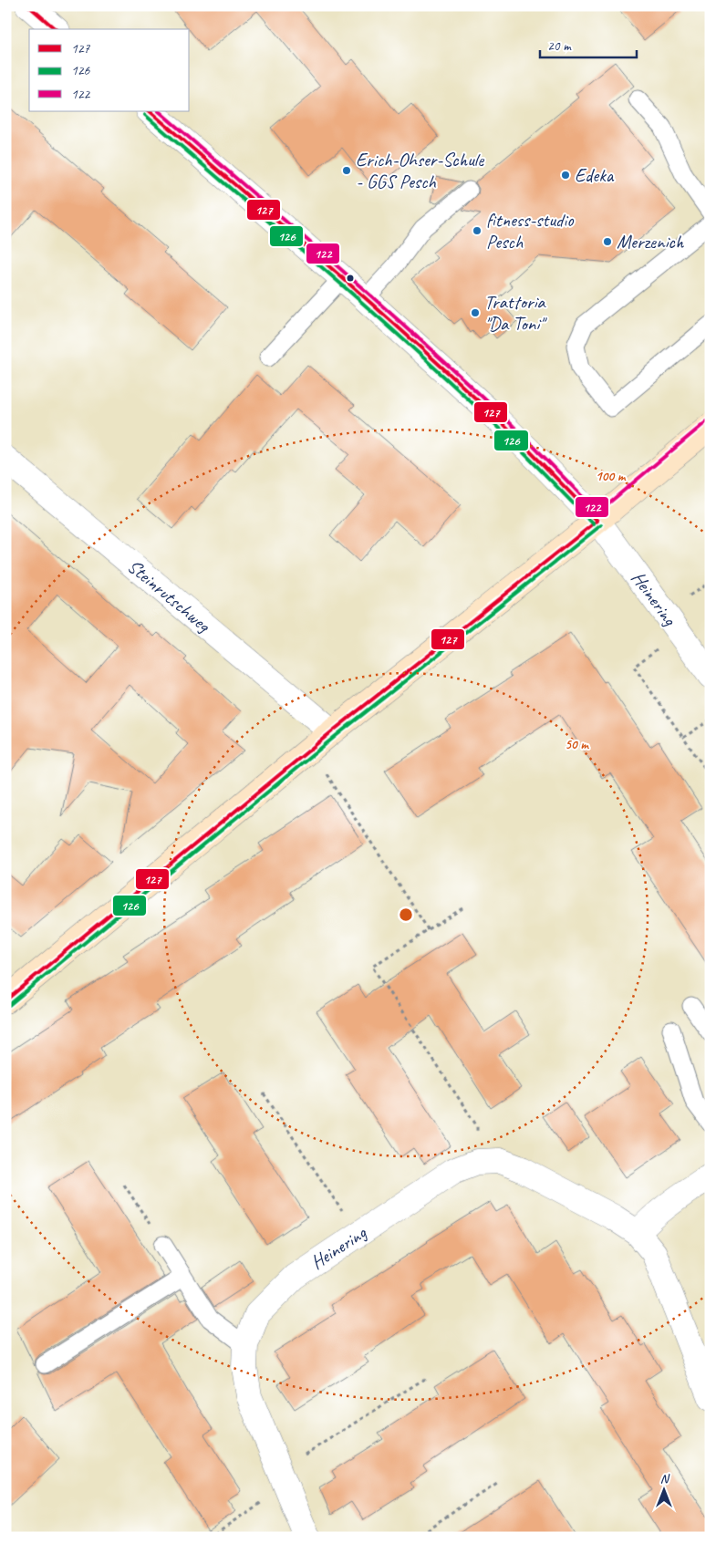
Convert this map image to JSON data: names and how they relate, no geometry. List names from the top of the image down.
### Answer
{
  "streets": {
    "street": ["Steinrutschweg", "Heinering"]
  },
  "places": [
    "Erich-Ohser-Schule - GGS Pesch",
    "Edeka",
    "fitness-studio Pesch",
    "Merzenich",
    "Trattoria \"Da Toni\""
  ],
  "lines": ["transit line 127", "transit line 122", "transit line 126"],
  "legend": ["127", "126", "122"],
  "scale_bar": "20 m",
  "north": "top",
  "rings": ["100 m", "50 m"]
}
